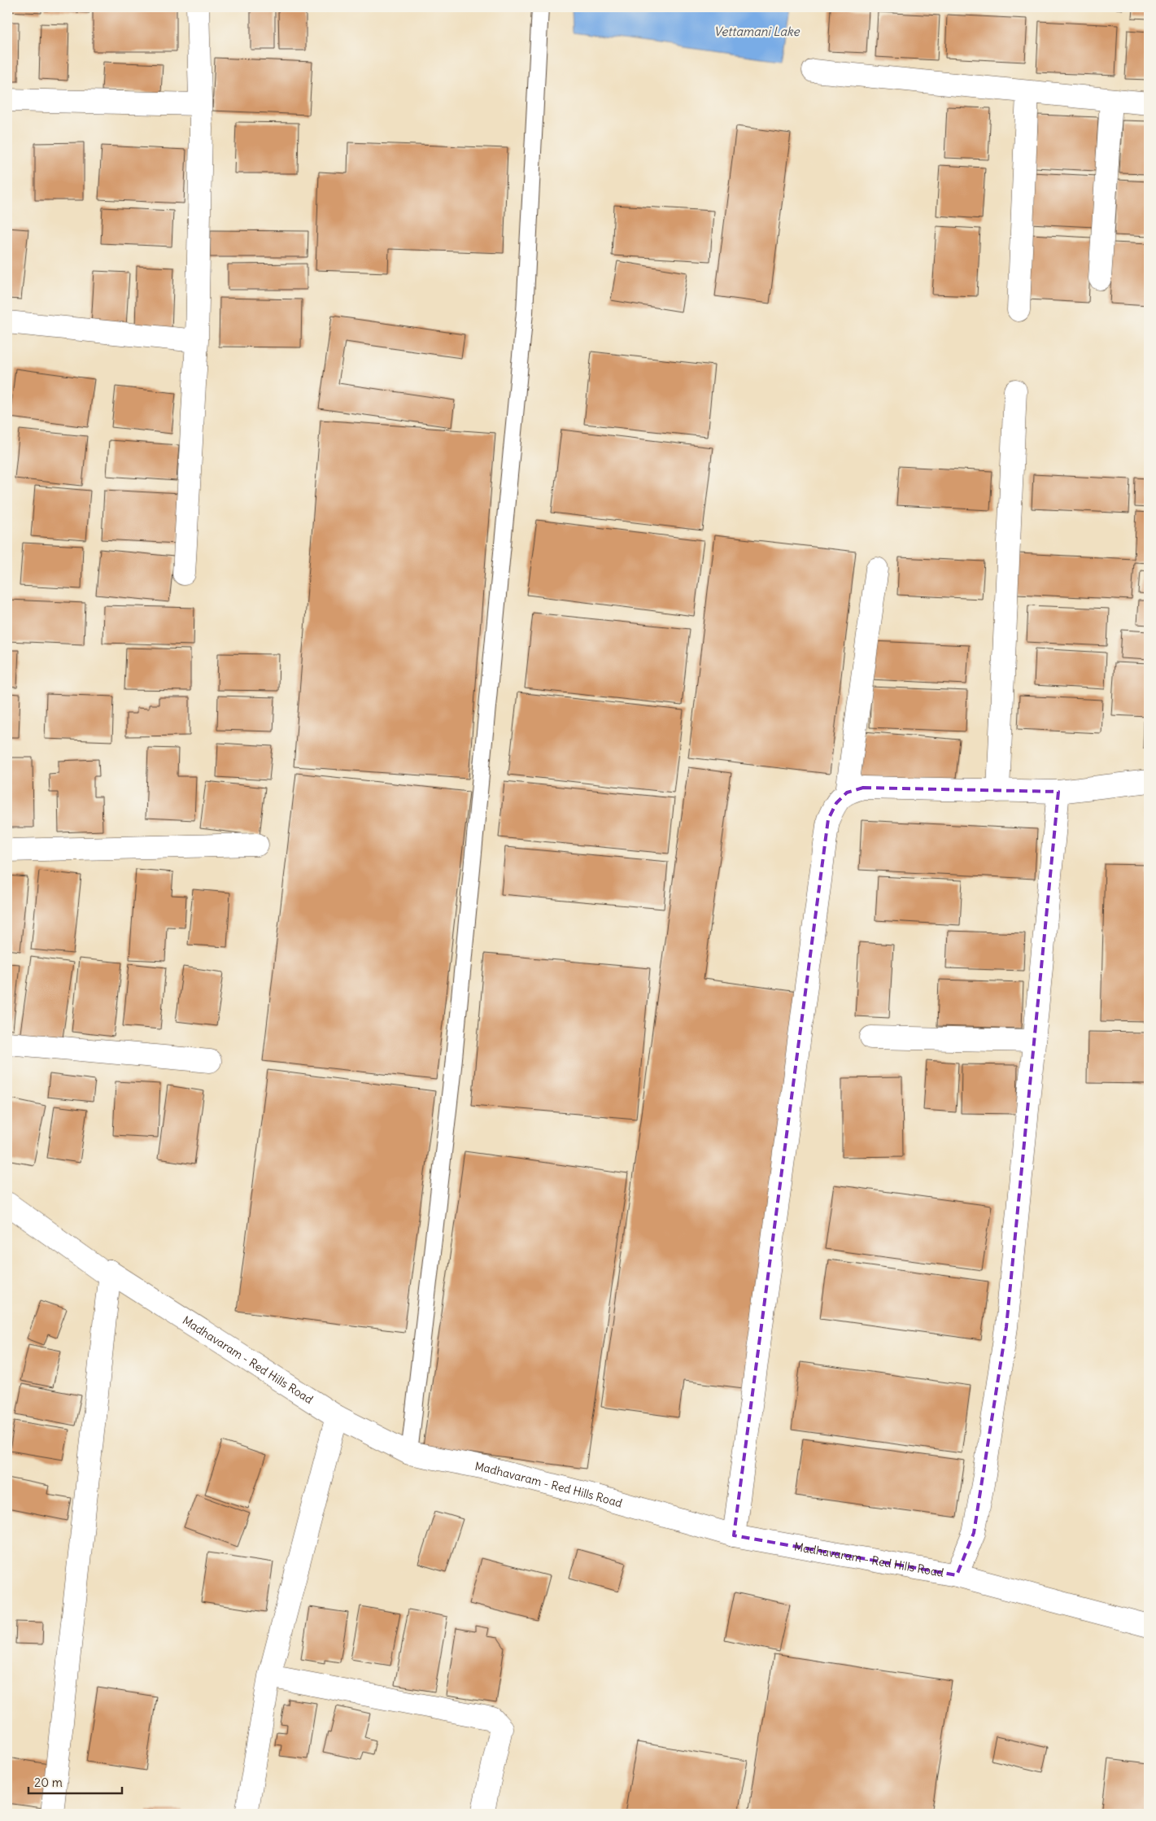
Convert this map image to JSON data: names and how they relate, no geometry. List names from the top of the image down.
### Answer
{
  "streets": {
    "street": ["Madhavaram - Red Hills Road"]
  },
  "water": ["Vettamani Lake"],
  "scale_bar": "20 m"
}
